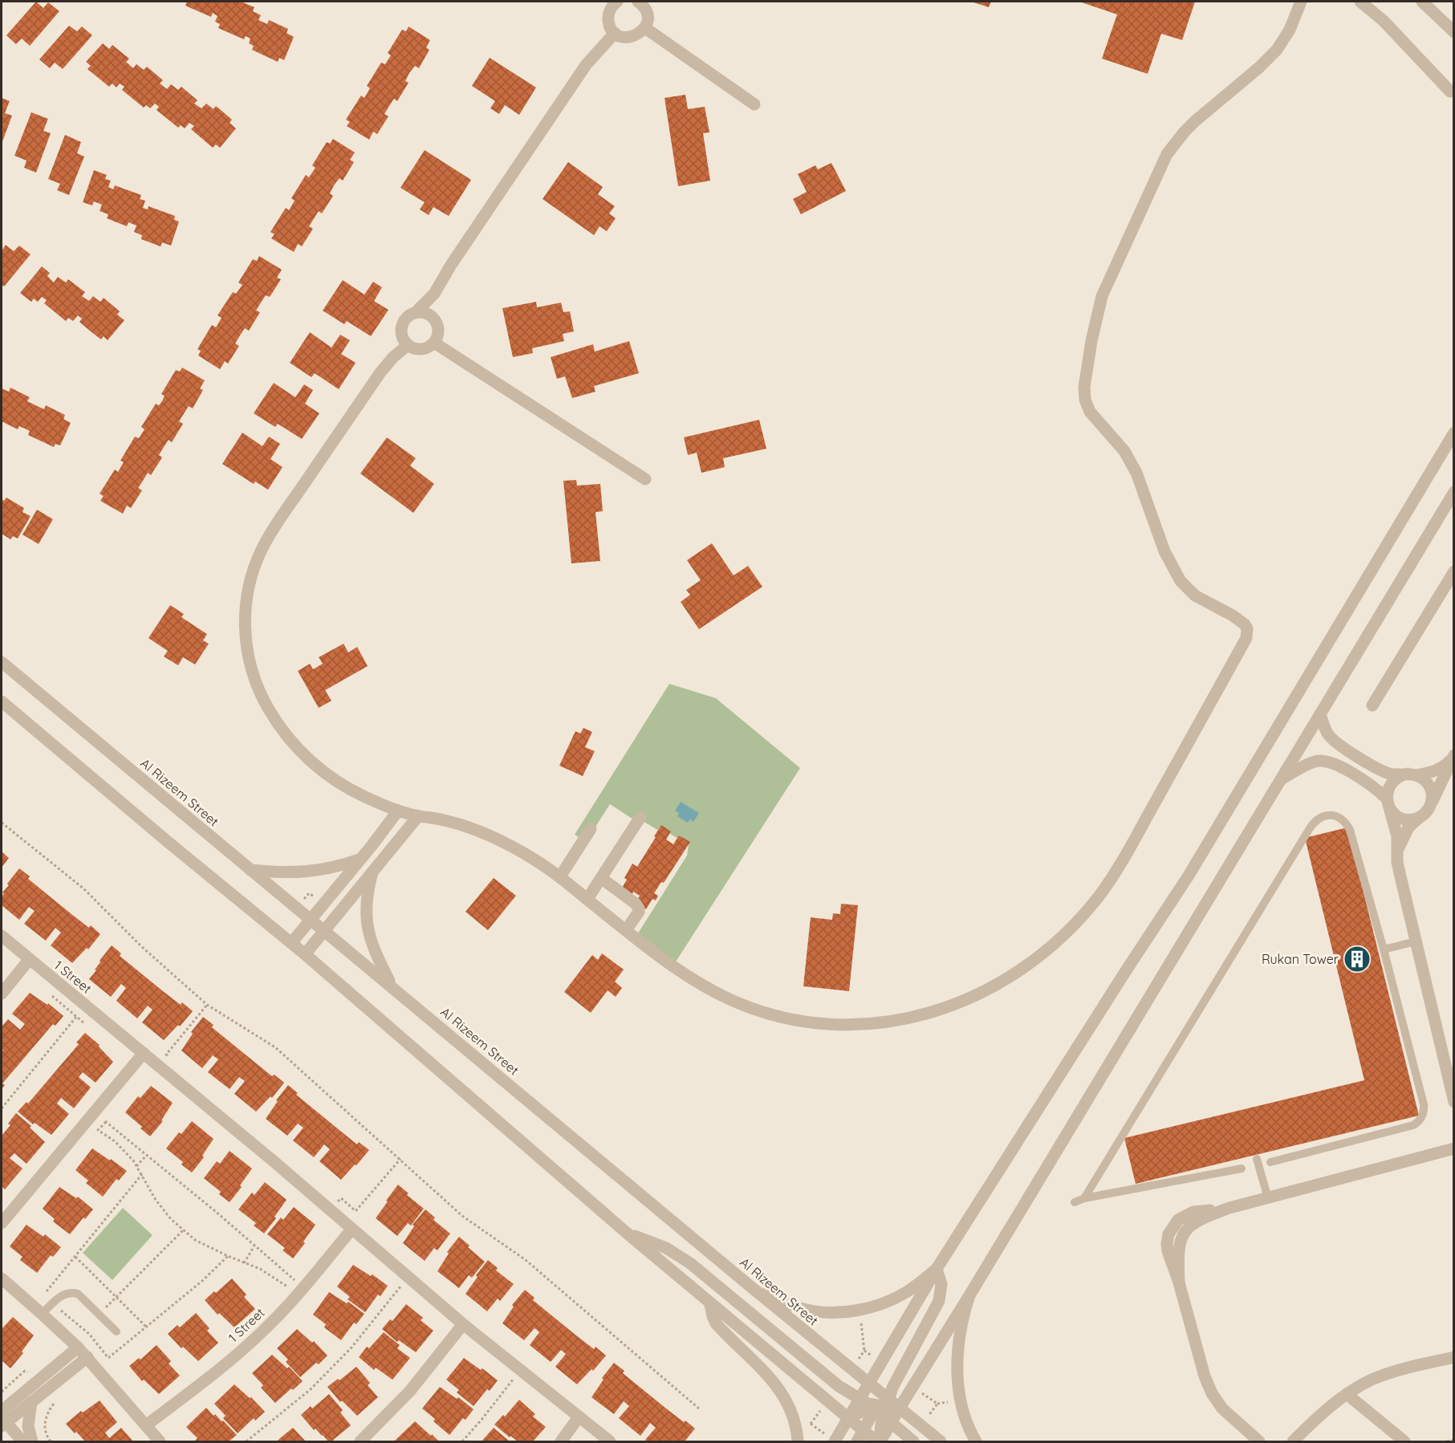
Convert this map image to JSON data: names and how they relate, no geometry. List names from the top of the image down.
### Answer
{
  "streets": {
    "street": ["Al Rizeem Street", "1 Street"]
  },
  "places": {
    "building": ["Rukan Tower"]
  }
}
